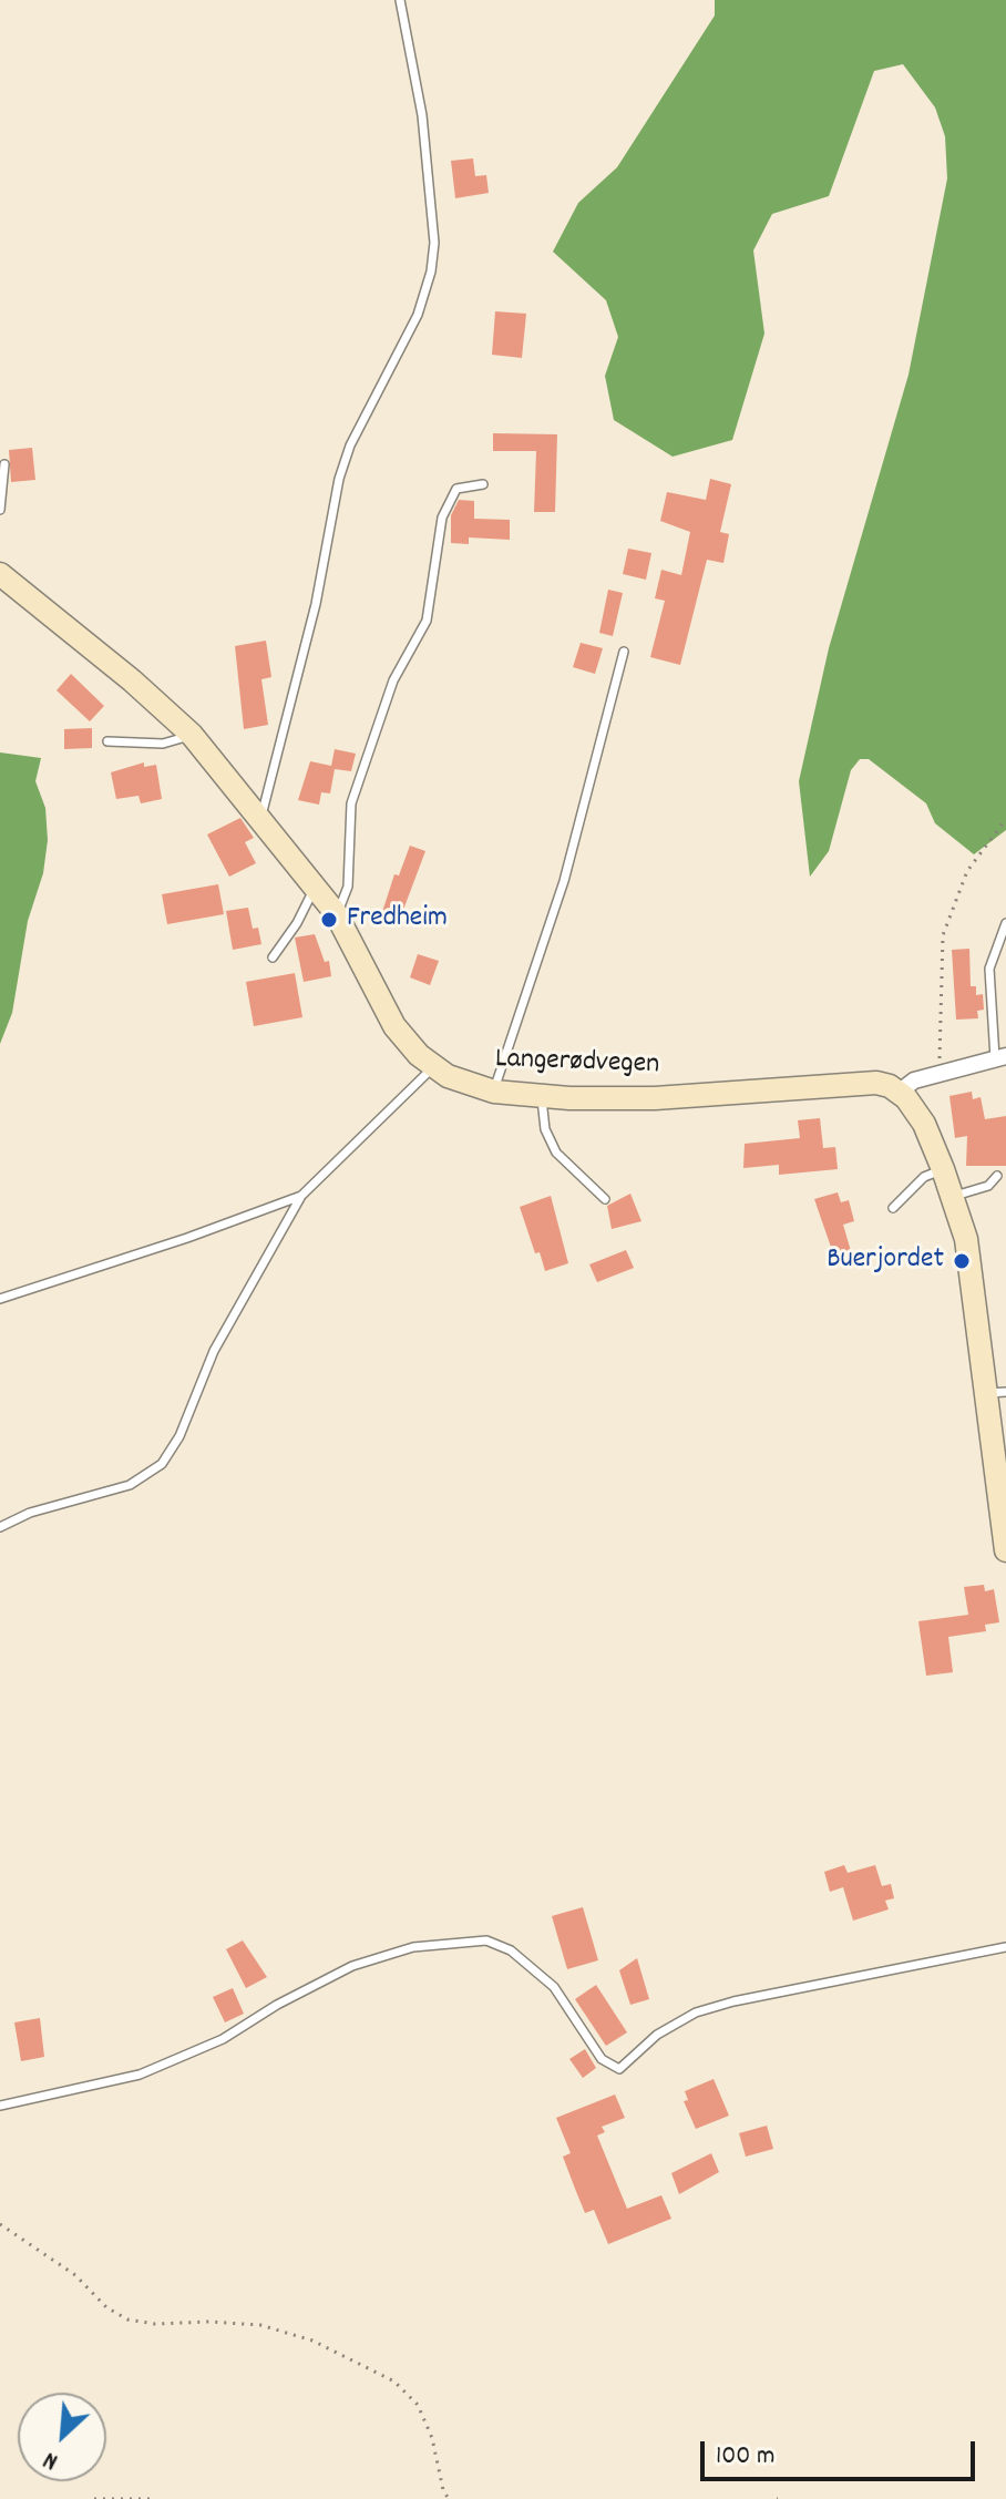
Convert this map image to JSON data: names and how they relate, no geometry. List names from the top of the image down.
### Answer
{
  "streets": {
    "main road": ["Langerødvegen"]
  },
  "places": ["Fredheim", "Buerjordet"],
  "scale_bar": "100 m",
  "north": "bottom left"
}
